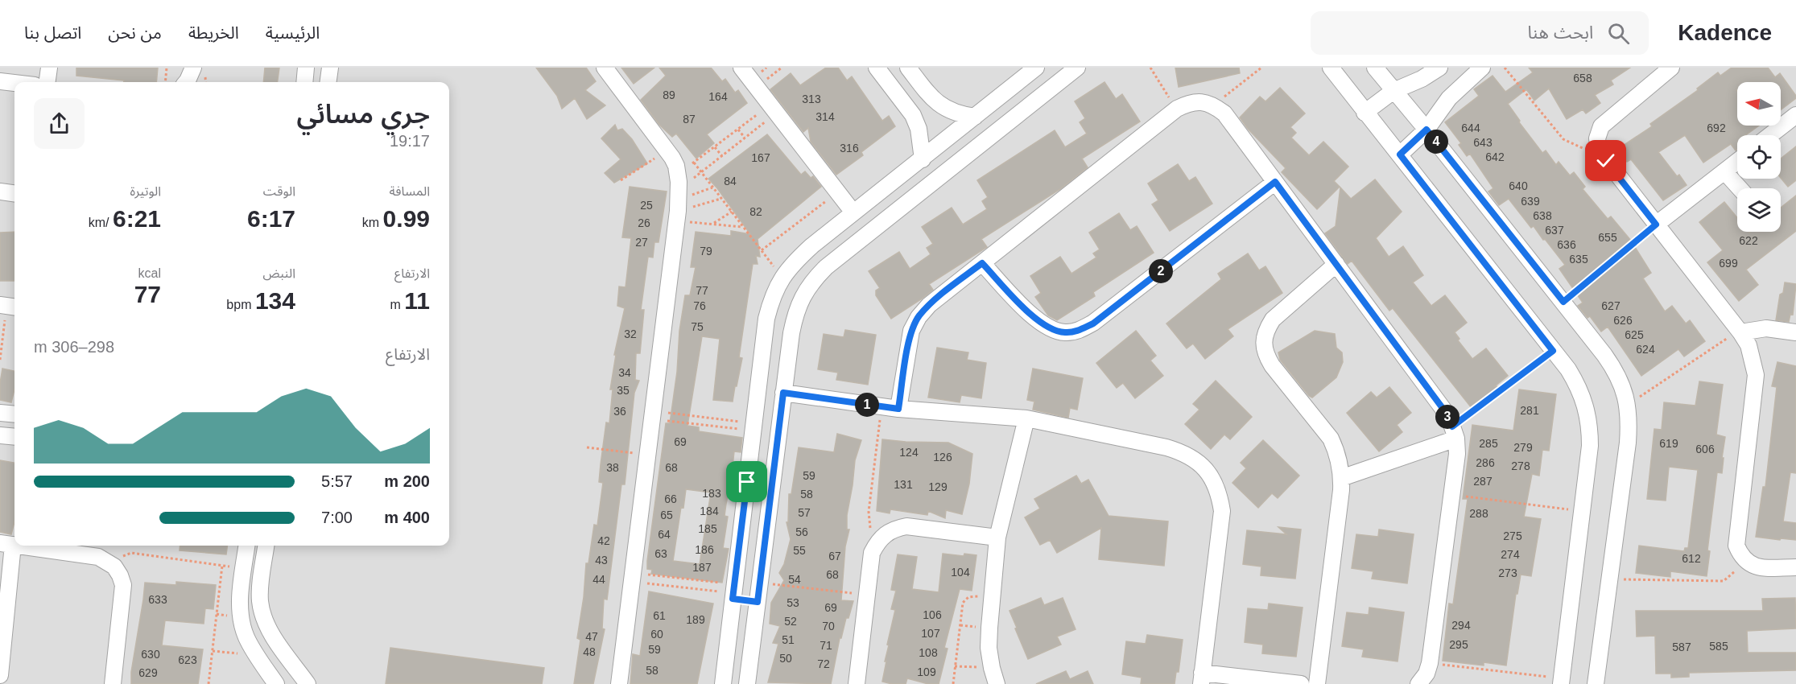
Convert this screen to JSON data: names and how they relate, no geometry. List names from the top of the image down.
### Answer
{
  "house_numbers": [
    "658",
    "89",
    "164",
    "313",
    "314",
    "87",
    "644",
    "692",
    "643",
    "316",
    "642",
    "167",
    "84",
    "640",
    "639",
    "25",
    "82",
    "638",
    "26",
    "637",
    "655",
    "622",
    "27",
    "636",
    "79",
    "635",
    "699",
    "77",
    "76",
    "627",
    "626",
    "75",
    "32",
    "625",
    "624",
    "34",
    "35",
    "281",
    "36",
    "69",
    "285",
    "619",
    "279",
    "606",
    "124",
    "126",
    "286",
    "278",
    "38",
    "68",
    "59",
    "287",
    "131",
    "129",
    "183",
    "58",
    "66",
    "184",
    "57",
    "288",
    "65",
    "185",
    "56",
    "64",
    "275",
    "42",
    "186",
    "55",
    "63",
    "274",
    "67",
    "612",
    "43",
    "187",
    "104",
    "273",
    "68",
    "44",
    "54",
    "633",
    "53",
    "69",
    "106",
    "61",
    "189",
    "52",
    "294",
    "70",
    "107",
    "60",
    "47",
    "51",
    "295",
    "71",
    "585",
    "587",
    "59",
    "48",
    "108",
    "630",
    "50",
    "623",
    "72",
    "58",
    "109",
    "629"
  ],
  "north": "left",
  "page": {
    "header": "Kadence",
    "search": "ابحث هنا",
    "nav": [
      "الرئيسية",
      "الخريطة",
      "من نحن",
      "اتصل بنا"
    ],
    "heading": ["جري مسائي", "19:17"],
    "pins": [
      "4",
      "2",
      "1",
      "3"
    ],
    "stats": [
      ["المسافة", "0.99 km"],
      ["الوقت", "6:17"],
      ["الوتيرة", "6:21 /km"],
      ["الارتفاع", "11 m"],
      ["النبض", "134 bpm"],
      ["kcal", "77"]
    ],
    "chart": ["الارتفاع", "298–306 m"],
    "list": [
      {
        "name": "200 m",
        "note": "5:57"
      },
      {
        "name": "400 m",
        "note": "7:00"
      }
    ]
  }
}
